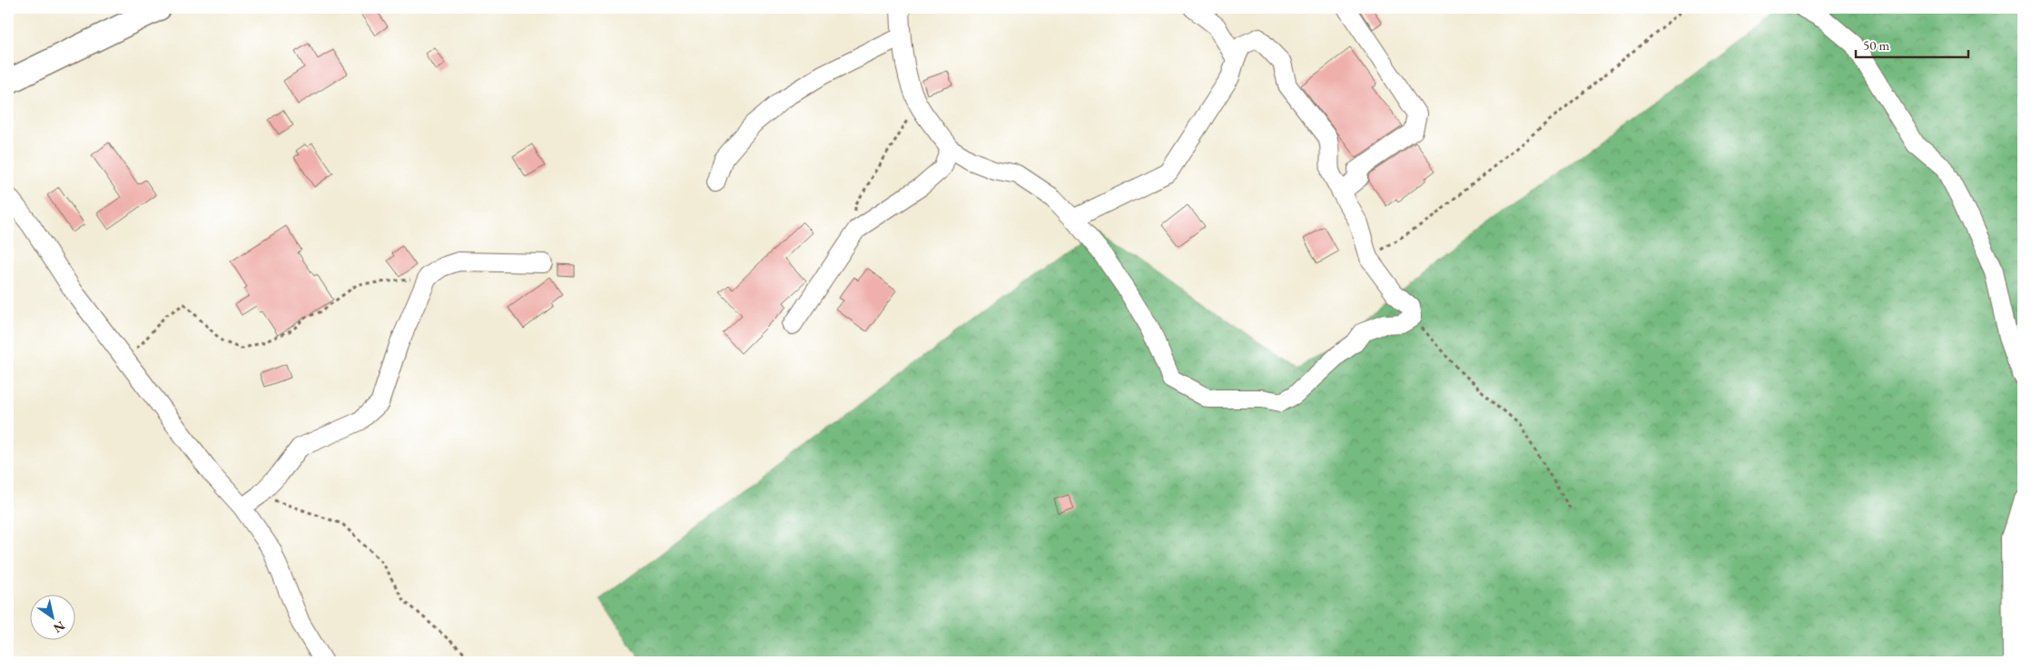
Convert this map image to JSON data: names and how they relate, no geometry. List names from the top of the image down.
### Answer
{
  "scale_bar": "50 m",
  "north": "bottom right"
}
